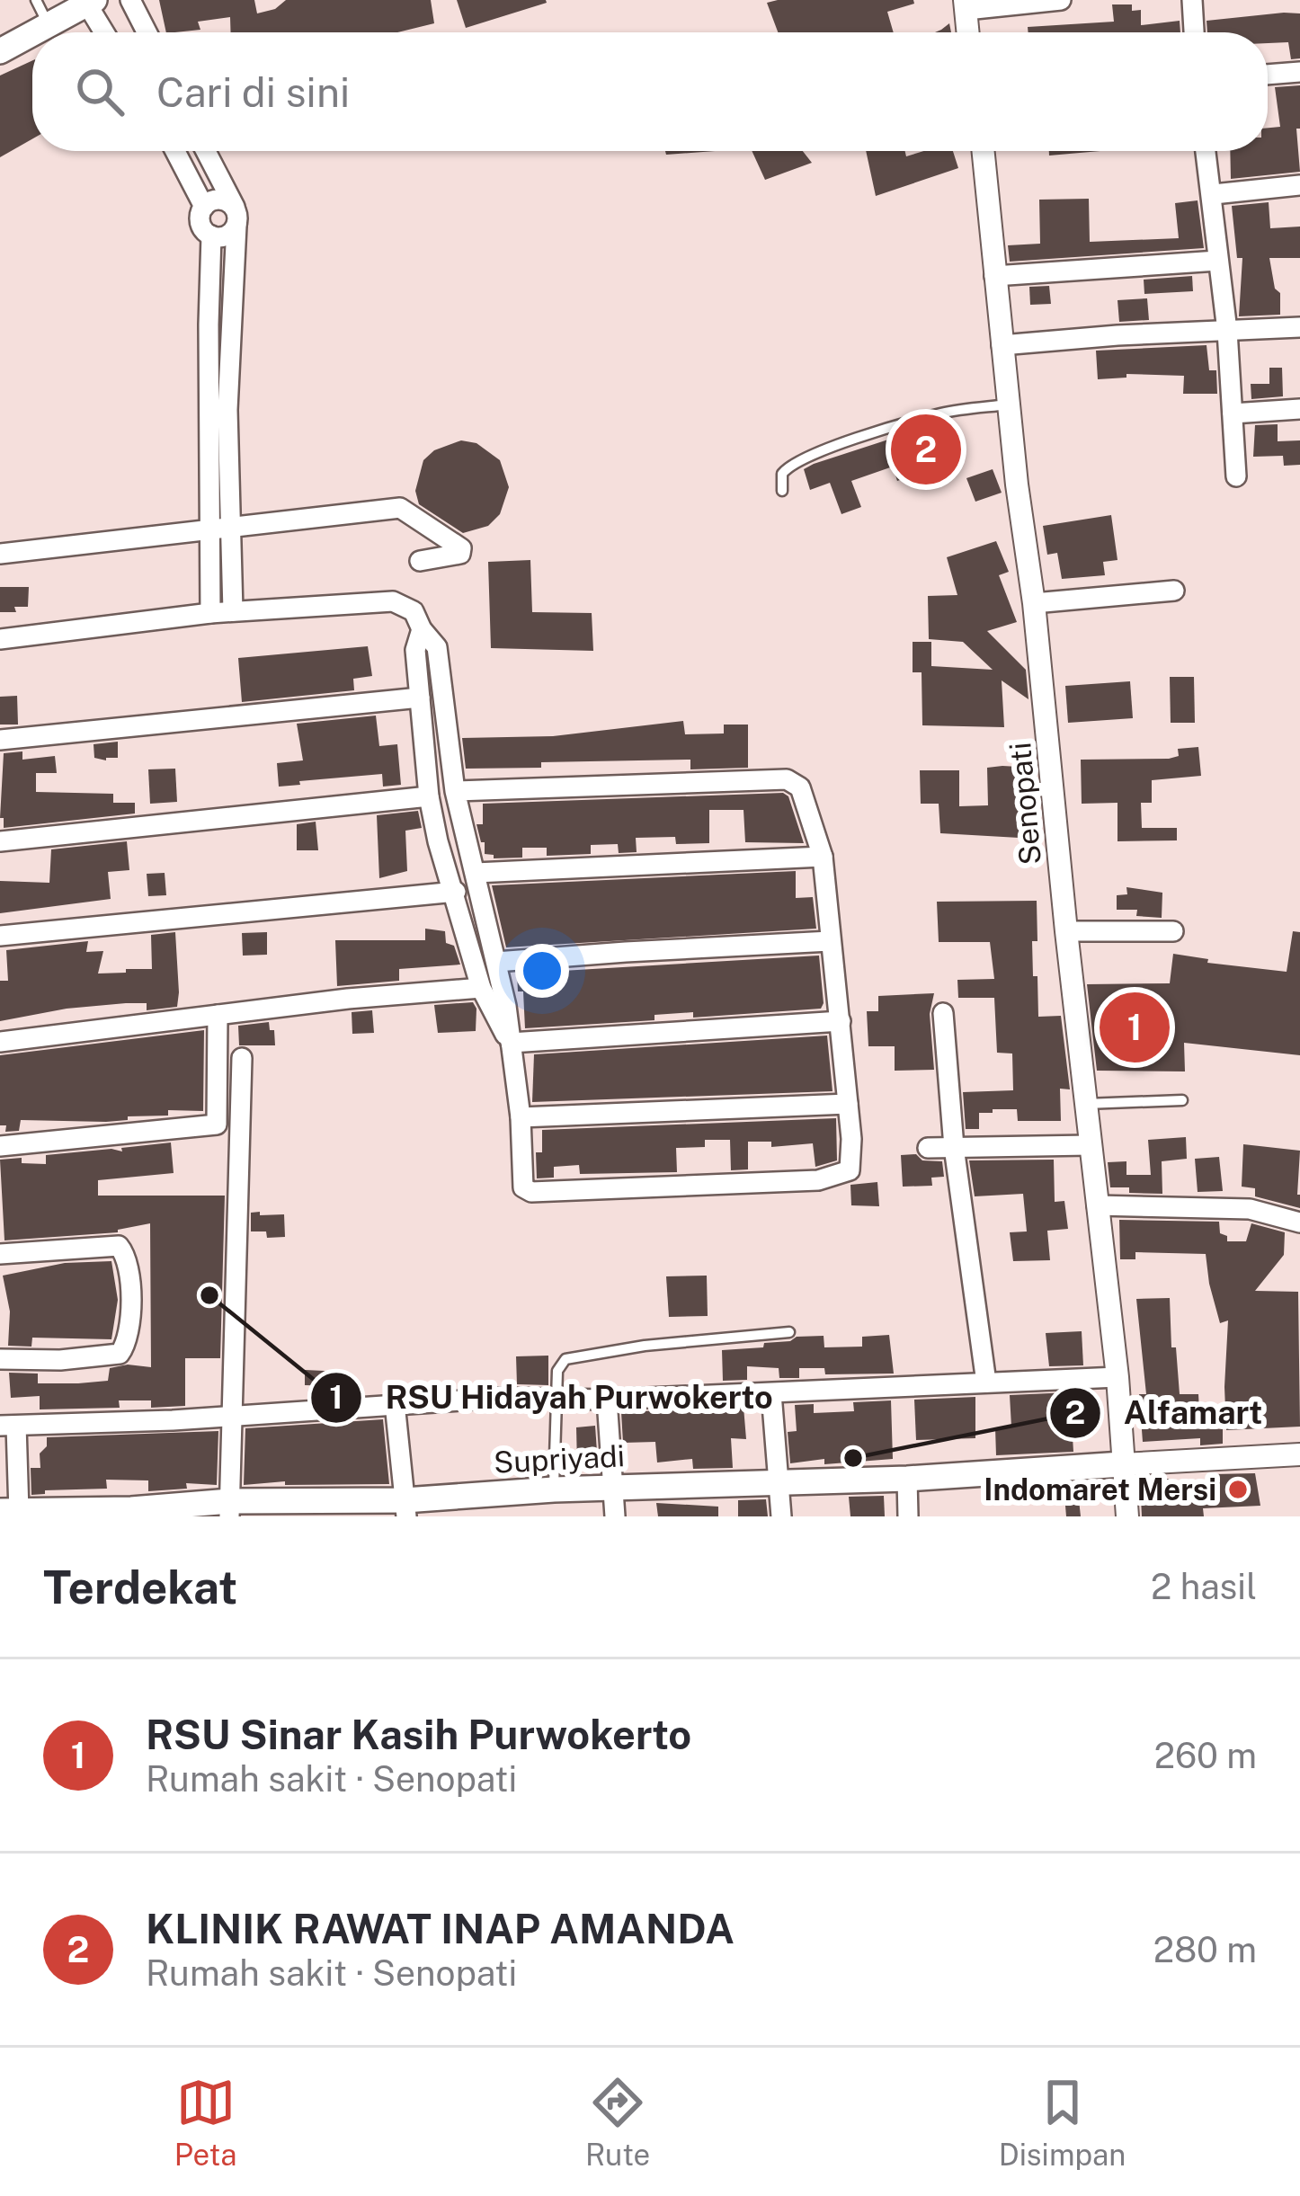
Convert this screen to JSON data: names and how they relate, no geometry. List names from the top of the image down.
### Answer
{
  "streets": {
    "main road": ["Supriyadi"],
    "street": ["Senopati"]
  },
  "crossings": [
    ["Senopati", "Supriyadi"]
  ],
  "places": ["RSU Hidayah Purwokerto", "Alfamart", "Indomaret Mersi"],
  "page": {
    "search": "Cari di sini",
    "pins": ["2", "1"],
    "heading": ["Terdekat", "2 hasil"],
    "list": [
      {
        "mark": "1",
        "name": "RSU Sinar Kasih Purwokerto",
        "note": "Rumah sakit · Senopati",
        "value": "260 m"
      },
      {
        "mark": "2",
        "name": "KLINIK RAWAT INAP AMANDA",
        "note": "Rumah sakit · Senopati",
        "value": "280 m"
      }
    ],
    "nav": ["Peta", "Rute", "Disimpan"]
  }
}
